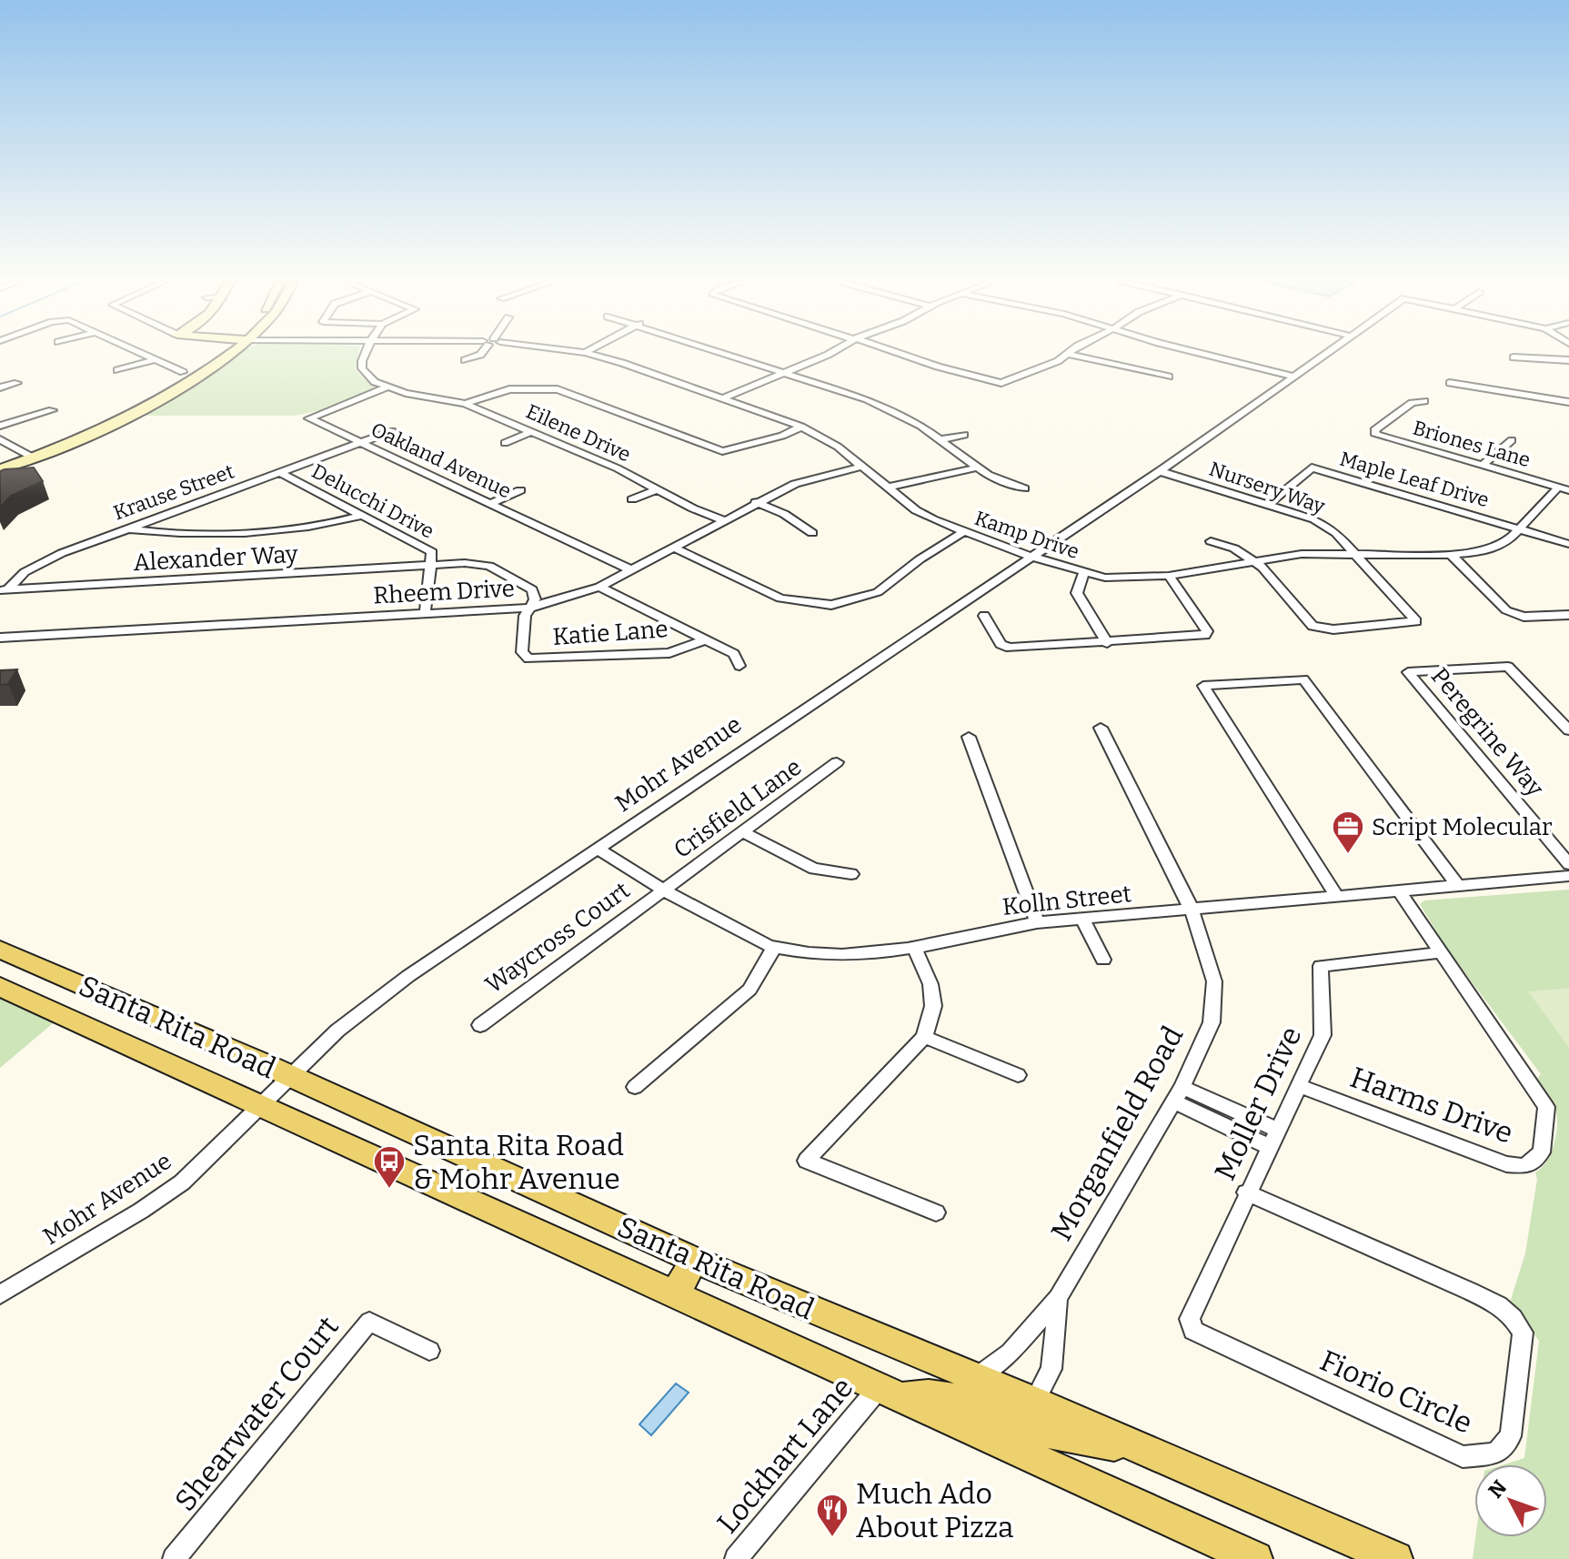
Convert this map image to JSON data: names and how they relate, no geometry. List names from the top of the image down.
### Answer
{
  "streets": {
    "main road": ["Santa Rita Road"],
    "street": [
      "Eilene Drive",
      "Briones Lane",
      "Oakland Avenue",
      "Maple Leaf Drive",
      "Nursery Way",
      "Krause Street",
      "Delucchi Drive",
      "Kamp Drive",
      "Alexander Way",
      "Rheem Drive",
      "Katie Lane",
      "Peregrine Way",
      "Mohr Avenue",
      "Crisfield Lane",
      "Kolln Street",
      "Waycross Court",
      "Moller Drive",
      "Harms Drive",
      "Morganfield Road",
      "Fiorio Circle",
      "Shearwater Court",
      "Lockhart Lane"
    ]
  },
  "crossings": [
    ["Eilene Drive", "Oakland Avenue"],
    ["Eilene Drive", "Rheem Drive"],
    ["Briones Lane", "Kamp Drive"],
    ["Oakland Avenue", "Krause Street"],
    ["Oakland Avenue", "Rheem Drive"],
    ["Maple Leaf Drive", "Nursery Way"],
    ["Maple Leaf Drive", "Kamp Drive"],
    ["Nursery Way", "Kamp Drive"],
    ["Nursery Way", "Mohr Avenue"],
    ["Krause Street", "Delucchi Drive"],
    ["Krause Street", "Alexander Way"],
    ["Delucchi Drive", "Alexander Way"],
    ["Delucchi Drive", "Rheem Drive"],
    ["Kamp Drive", "Rheem Drive"],
    ["Kamp Drive", "Mohr Avenue"],
    ["Alexander Way", "Rheem Drive"],
    ["Alexander Way", "Katie Lane"],
    ["Rheem Drive", "Katie Lane"],
    ["Mohr Avenue", "Kolln Street"],
    ["Mohr Avenue", "Santa Rita Road"],
    ["Crisfield Lane", "Kolln Street"],
    ["Crisfield Lane", "Waycross Court"],
    ["Kolln Street", "Waycross Court"],
    ["Kolln Street", "Harms Drive"],
    ["Kolln Street", "Morganfield Road"],
    ["Santa Rita Road", "Morganfield Road"],
    ["Santa Rita Road", "Lockhart Lane"],
    ["Moller Drive", "Harms Drive"],
    ["Moller Drive", "Fiorio Circle"]
  ],
  "places": {
    "office": ["Script Molecular"],
    "bus stop": ["Santa Rita Road & Mohr Avenue"],
    "restaurant": ["Much Ado About Pizza"]
  },
  "north": "top left"
}
